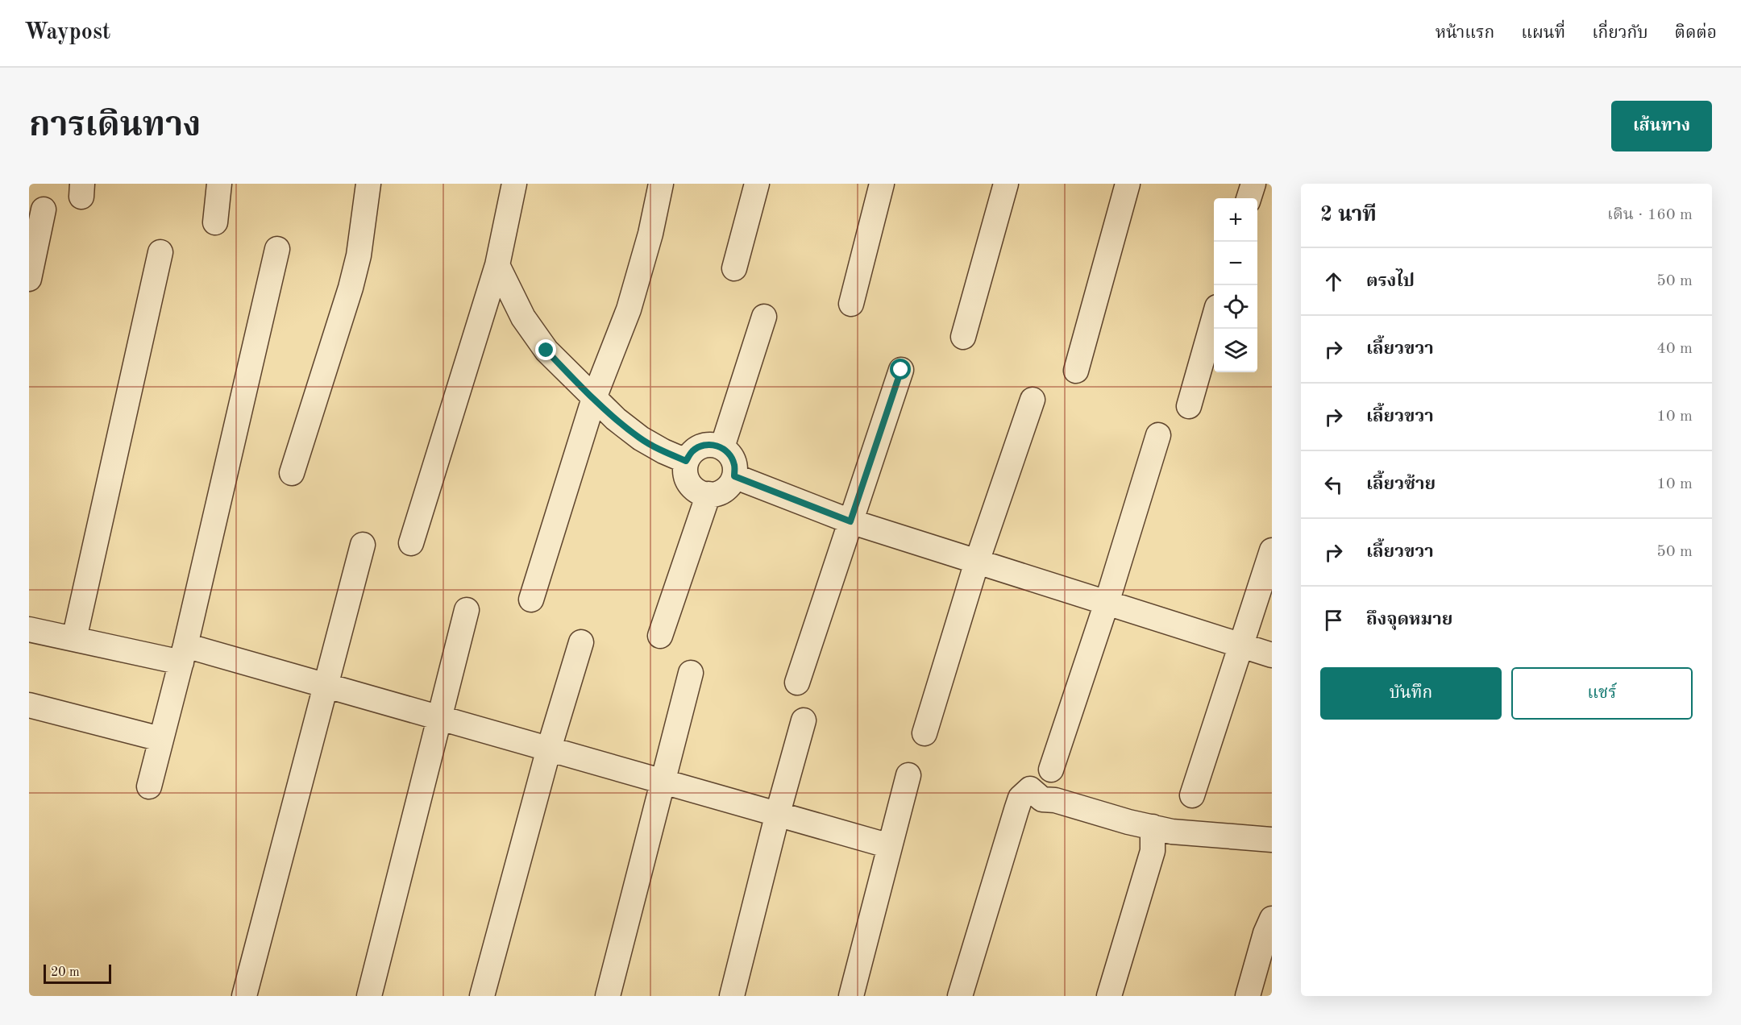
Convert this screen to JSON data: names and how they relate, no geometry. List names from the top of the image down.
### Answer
{
  "scale_bar": "20 m",
  "page": {
    "header": "Waypost",
    "nav": [
      "หน้าแรก",
      "แผนที่",
      "เกี่ยวกับ",
      "ติดต่อ"
    ],
    "title": "การเดินทาง",
    "buttons": [
      "เส้นทาง",
      ["บันทึก", "แชร์"]
    ],
    "heading": ["2 นาที", "เดิน · 160 m"],
    "map_buttons": ["+", "−"],
    "list": [
      ["ตรงไป", "50 m"],
      ["เลี้ยวขวา", "40 m"],
      ["เลี้ยวขวา", "10 m"],
      ["เลี้ยวซ้าย", "10 m"],
      ["เลี้ยวขวา", "50 m"],
      "ถึงจุดหมาย"
    ],
    "scale": "20 m"
  }
}
